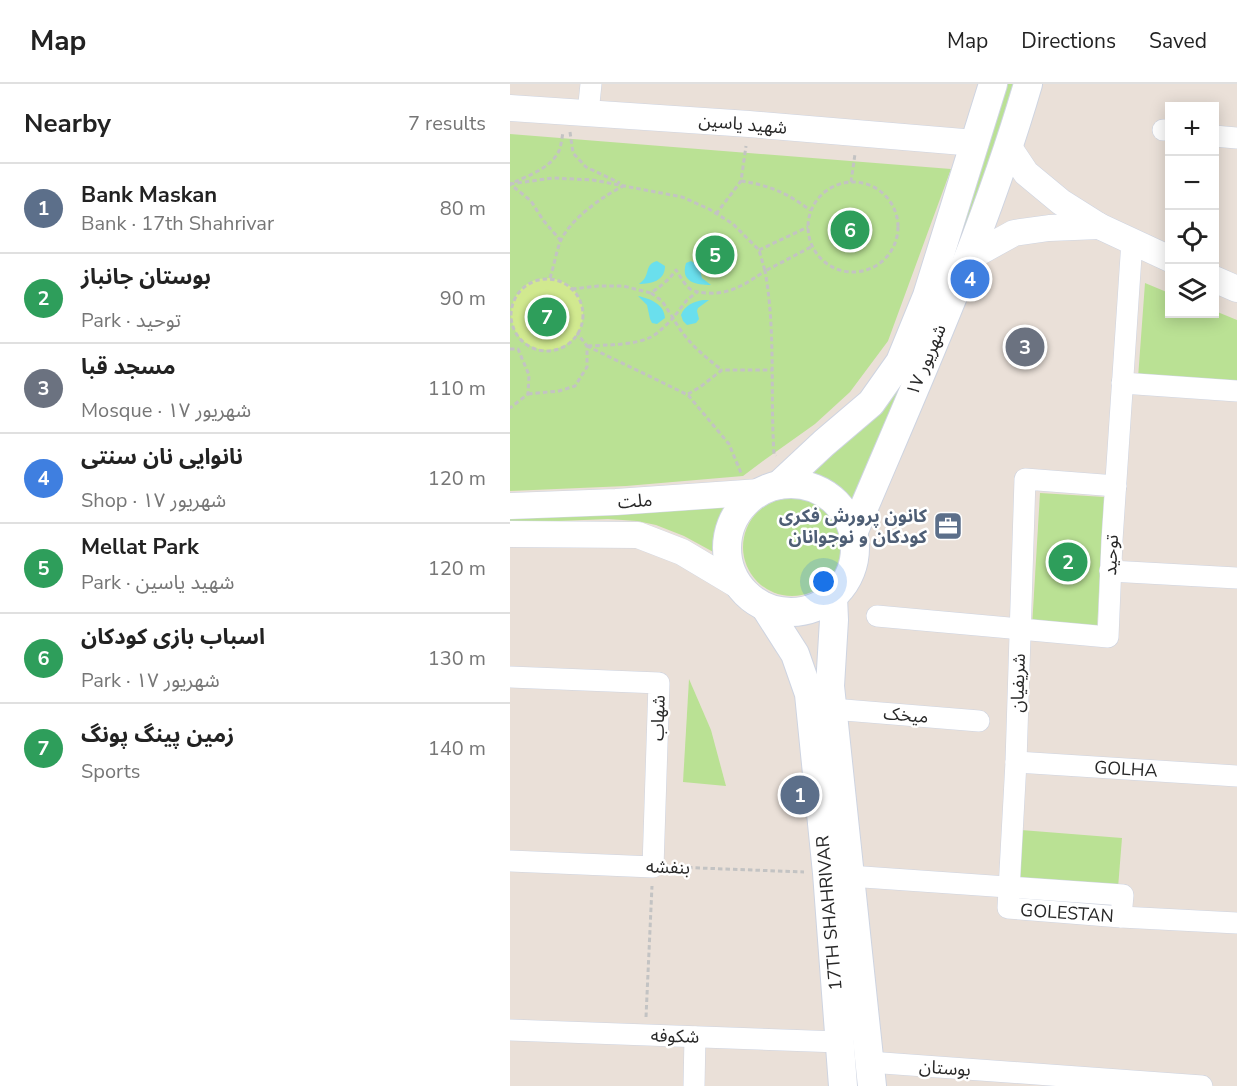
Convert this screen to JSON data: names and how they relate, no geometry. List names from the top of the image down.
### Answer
{
  "streets": {
    "main road": ["۱۷ شهریور", "17TH SHAHRIVAR"],
    "street": [
      "شهید یاسین",
      "ملت",
      "توحید",
      "شریفیان",
      "میخک",
      "شهاب",
      "GOLHA",
      "بنفشه",
      "GOLESTAN",
      "شکوفه",
      "بوستان"
    ]
  },
  "crossings": [
    ["شهید یاسین", "۱۷ شهریور"],
    ["۱۷ شهریور", "ملت"],
    ["۱۷ شهریور", "17TH SHAHRIVAR"],
    ["ملت", "17TH SHAHRIVAR"],
    ["توحید", "شریفیان"],
    ["شریفیان", "GOLHA"],
    ["شریفیان", "GOLESTAN"],
    ["میخک", "17TH SHAHRIVAR"],
    ["شهاب", "بنفشه"],
    ["بنفشه", "17TH SHAHRIVAR"],
    ["بنفشه", "GOLESTAN"],
    ["17TH SHAHRIVAR", "GOLESTAN"],
    ["17TH SHAHRIVAR", "شکوفه"],
    ["17TH SHAHRIVAR", "بوستان"]
  ],
  "places": {
    "office": ["کانون پرورش فکری کودکان و نوجوانان"]
  },
  "page": {
    "header": "Map",
    "nav": ["Map", "Directions", "Saved"],
    "heading": ["Nearby", "7 results"],
    "map_buttons": ["+", "−"],
    "list": [
      {
        "mark": "1",
        "name": "Bank Maskan",
        "note": "Bank · 17th Shahrivar",
        "value": "80 m"
      },
      {
        "mark": "2",
        "name": "بوستان جانباز",
        "note": "Park · توحید",
        "value": "90 m"
      },
      {
        "mark": "3",
        "name": "مسجد قبا",
        "note": "Mosque · ۱۷ شهریور",
        "value": "110 m"
      },
      {
        "mark": "4",
        "name": "نانوایی نان سنتی",
        "note": "Shop · ۱۷ شهریور",
        "value": "120 m"
      },
      {
        "mark": "5",
        "name": "Mellat Park",
        "note": "Park · شهید یاسین",
        "value": "120 m"
      },
      {
        "mark": "6",
        "name": "اسباب بازی کودکان",
        "note": "Park · ۱۷ شهریور",
        "value": "130 m"
      },
      {
        "mark": "7",
        "name": "زمین پینگ پونگ",
        "note": "Sports",
        "value": "140 m"
      }
    ],
    "pins": [
      "6",
      "5",
      "4",
      "7",
      "3",
      "2",
      "1"
    ]
  }
}
